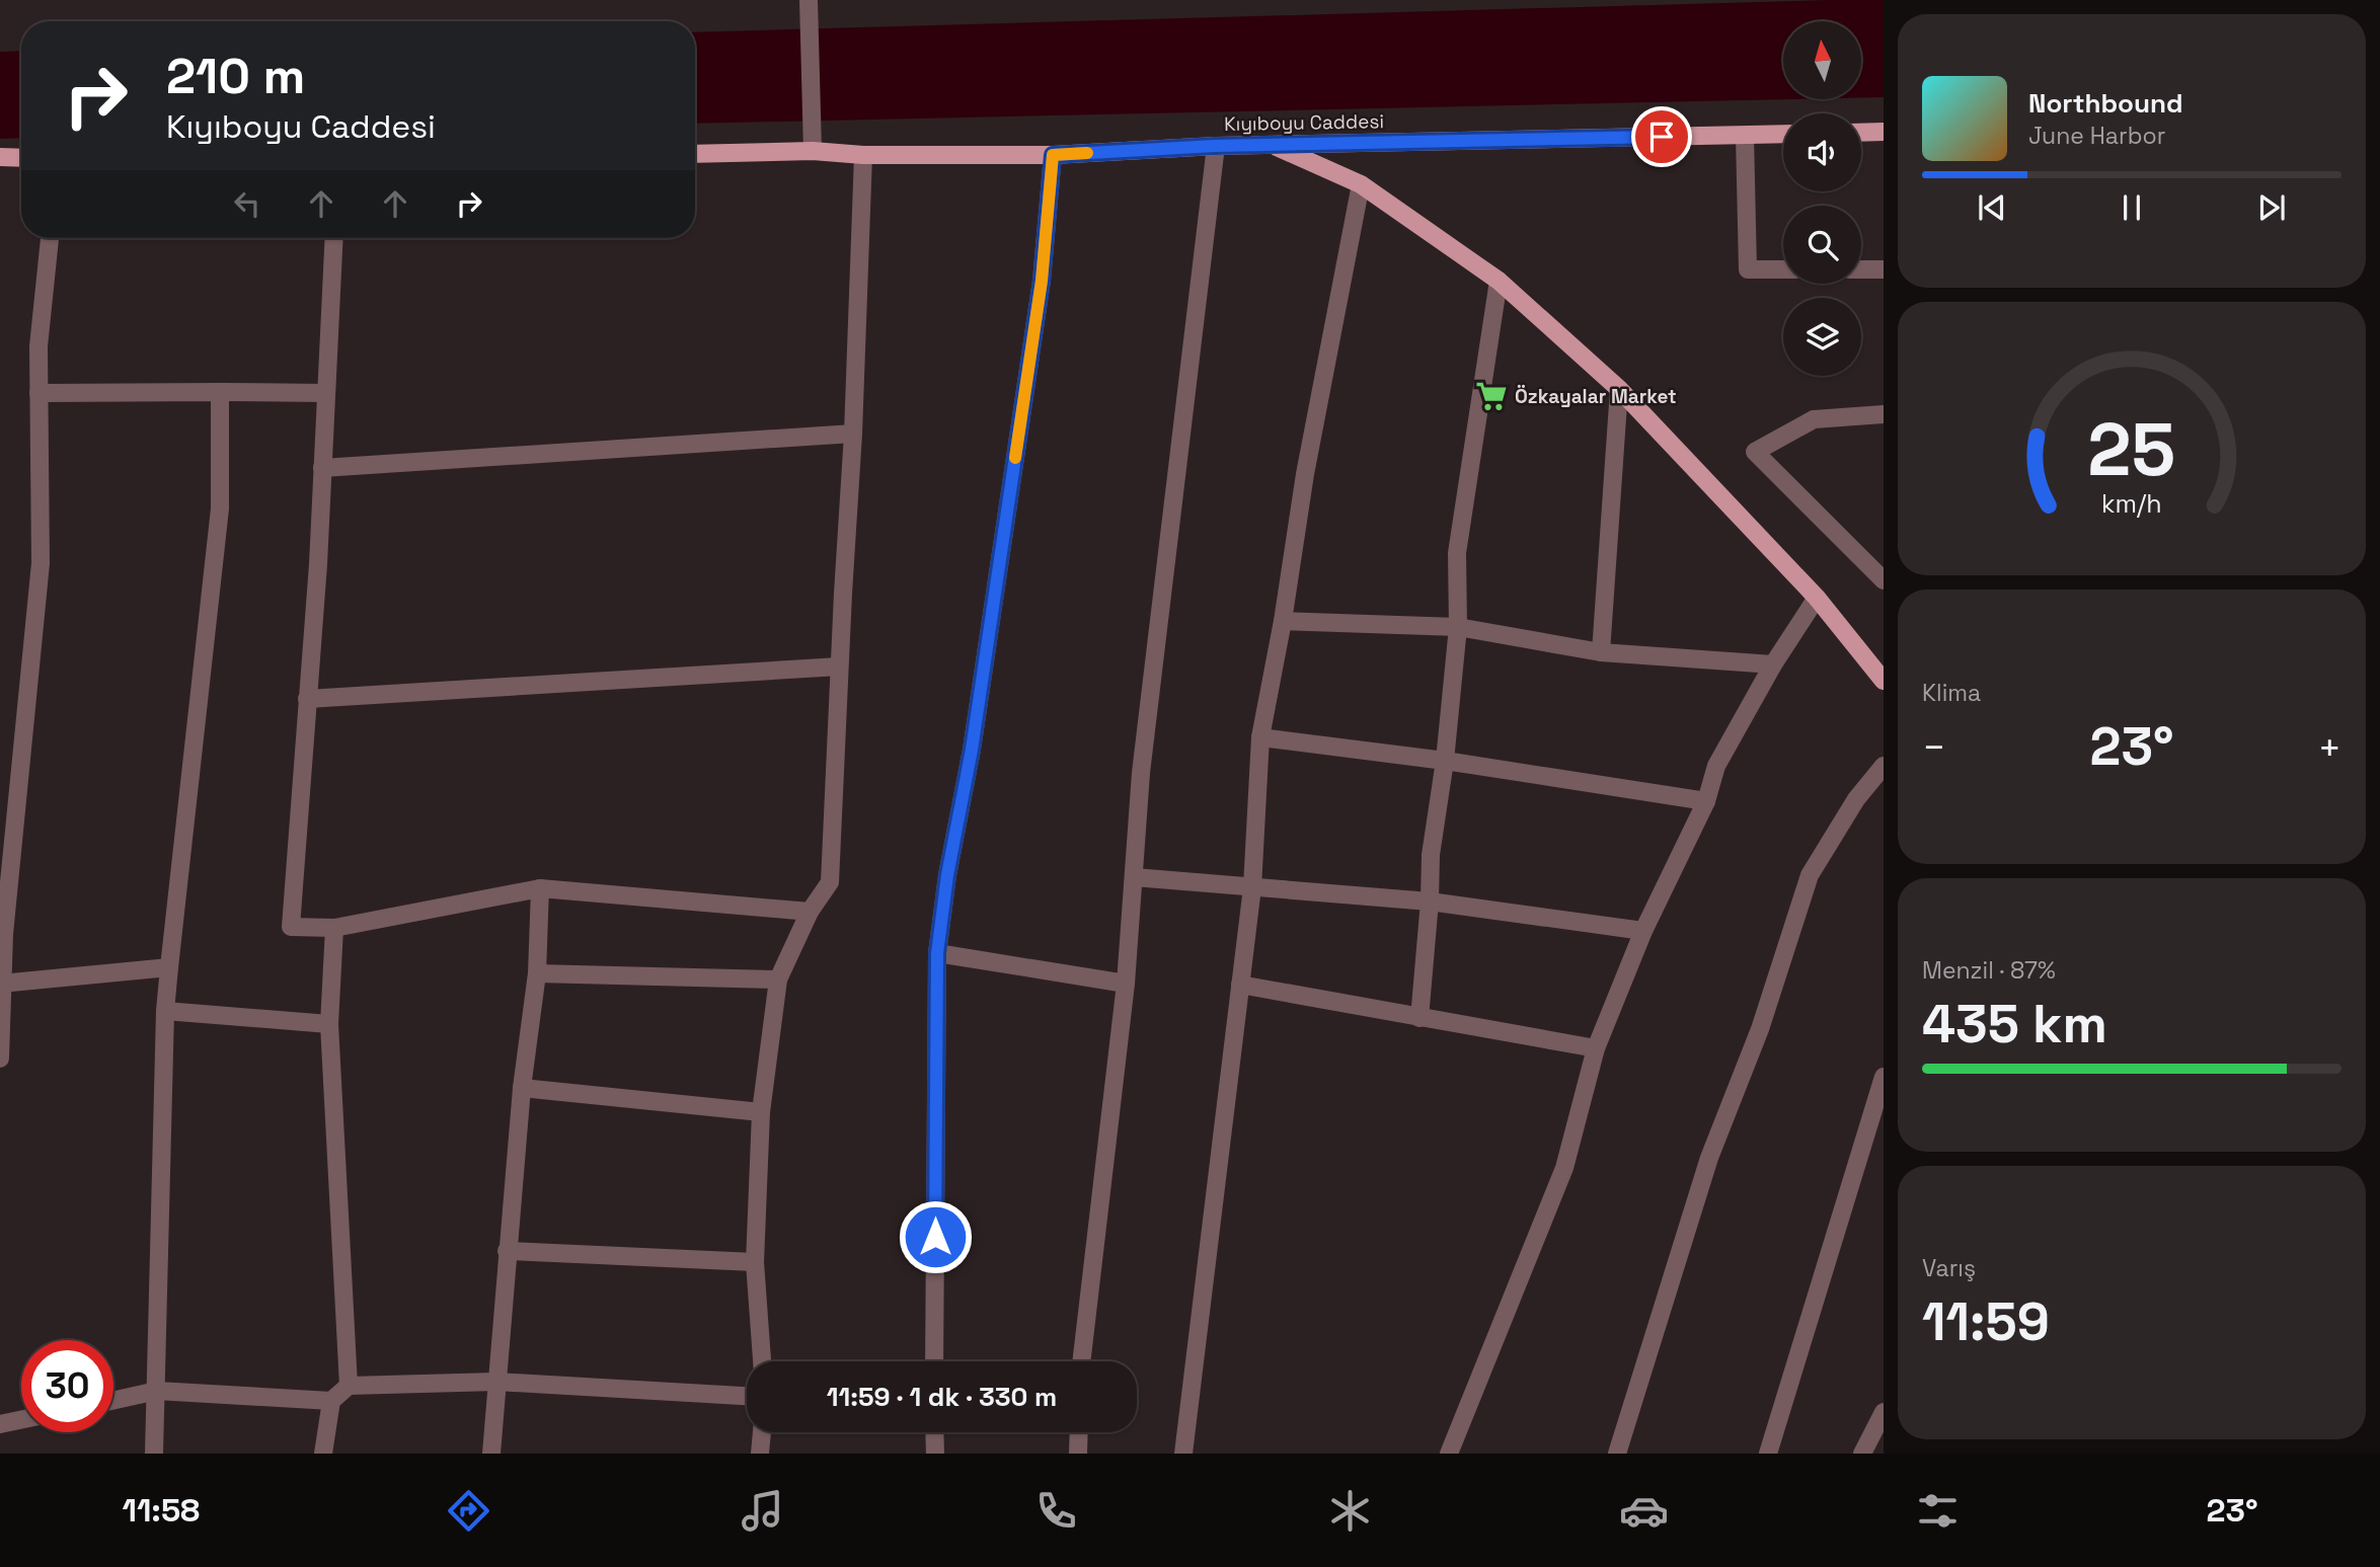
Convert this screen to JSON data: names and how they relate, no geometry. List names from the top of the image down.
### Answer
{
  "streets": {
    "main road": ["Kıyıboyu Caddesi"]
  },
  "places": {
    "supermarket": ["Özkayalar Market"]
  },
  "north": "top",
  "page": {
    "turn": ["210 m", "Kıyıboyu Caddesi"],
    "song": ["Northbound", "June Harbor"],
    "tile": [
      "Klima",
      ["Menzil · 87%", "435 km"],
      ["Varış", "11:59"]
    ],
    "heat": ["−", "23°", "+"],
    "limit": "30",
    "trip": "11:59 · 1 dk · 330 m",
    "tabs": ["11:58", "23°"],
    "gauge": ["25", "km/h"]
  }
}
